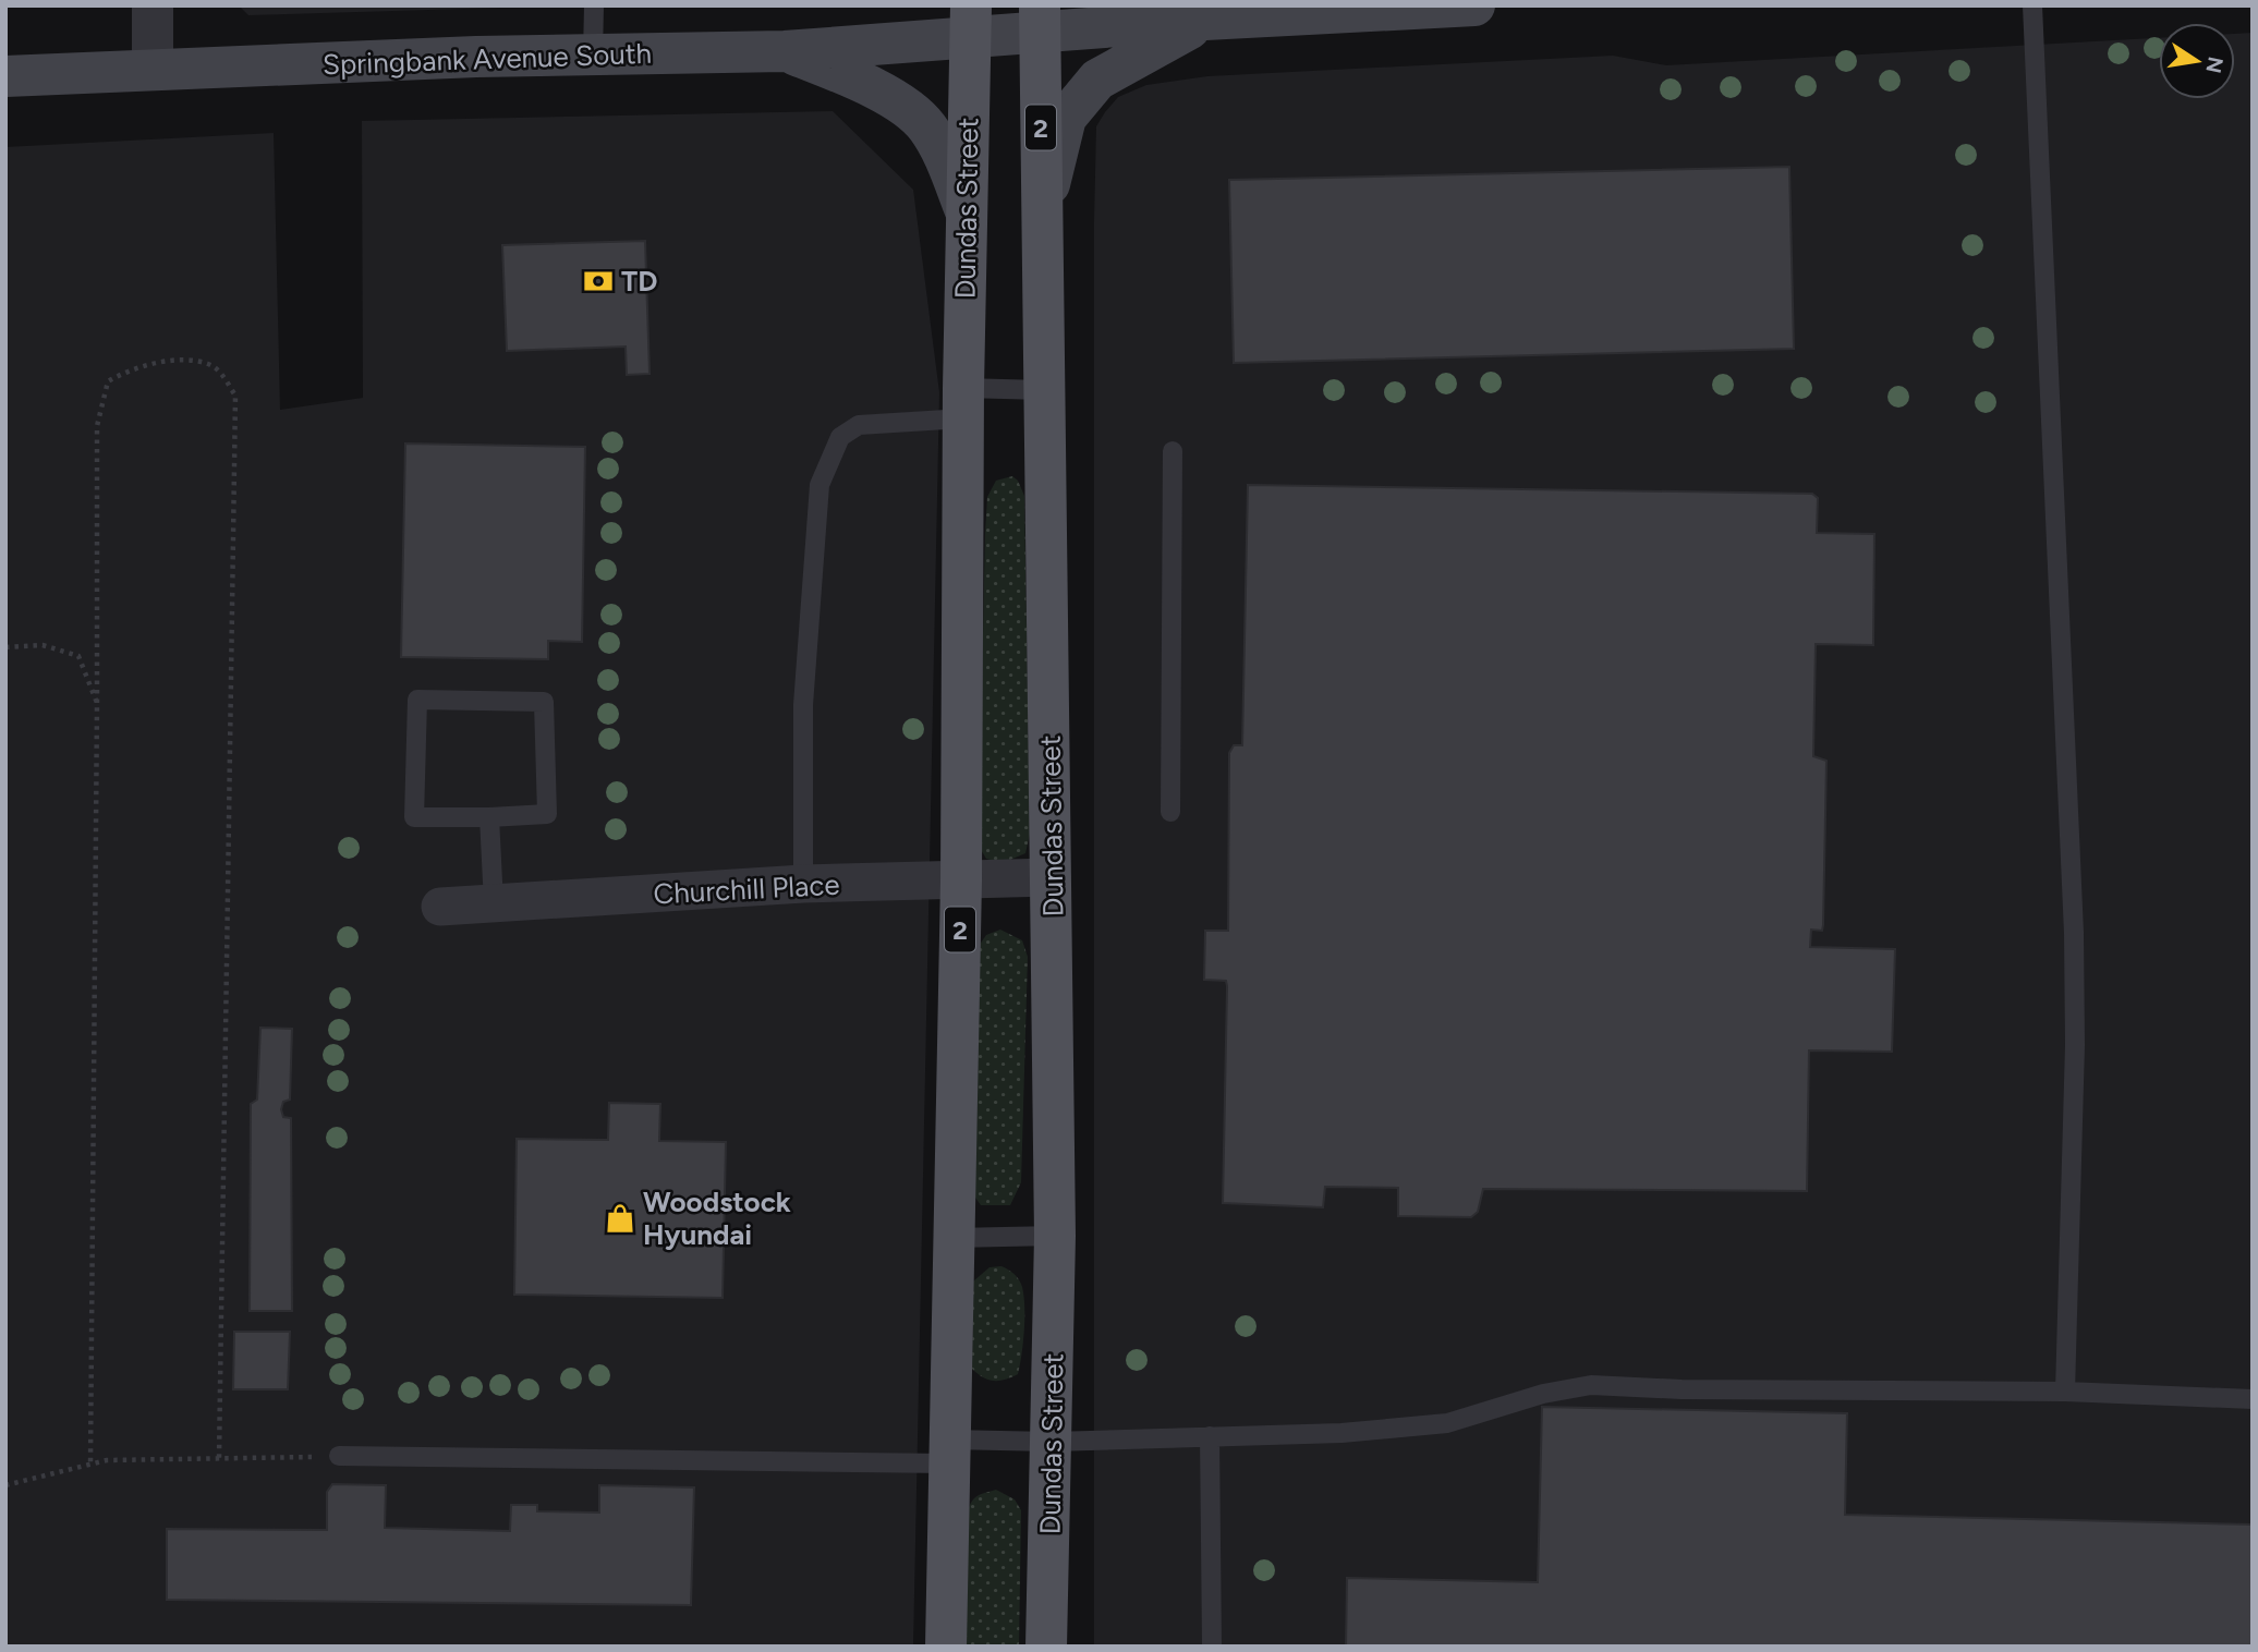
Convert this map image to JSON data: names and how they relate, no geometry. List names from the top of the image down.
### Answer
{
  "streets": {
    "main road": ["Springbank Avenue South", "2", "Dundas Street"],
    "street": ["Churchill Place"]
  },
  "crossings": [
    ["Springbank Avenue South", "Dundas Street"],
    ["Dundas Street", "Churchill Place"]
  ],
  "places": {
    "bank": ["TD"],
    "shop": ["Woodstock Hyundai"]
  },
  "north": "right"
}
